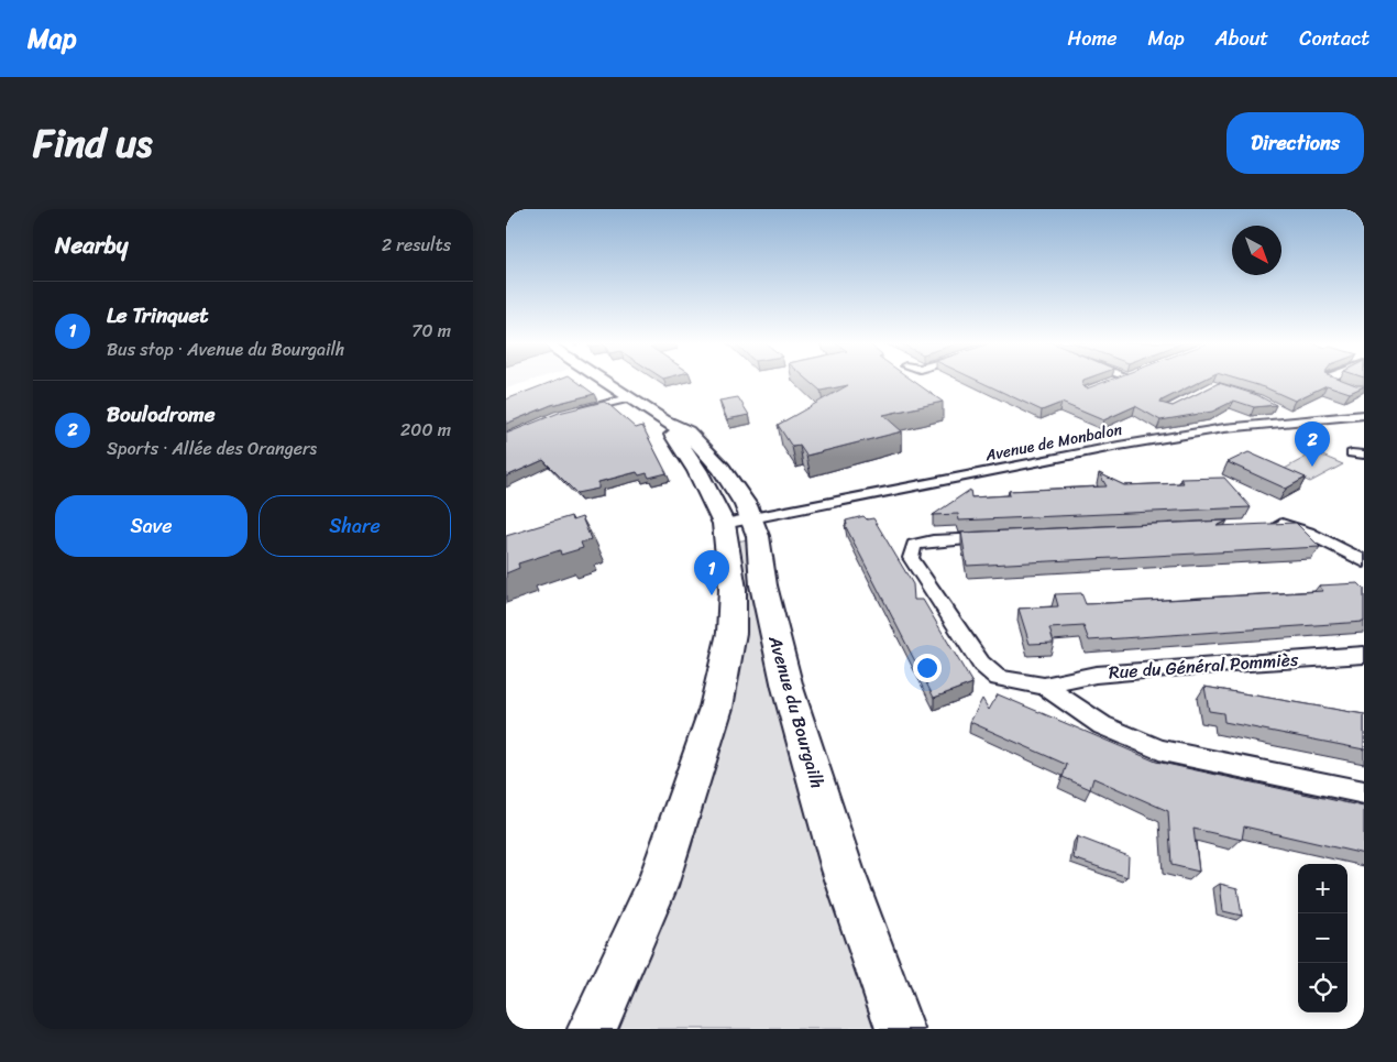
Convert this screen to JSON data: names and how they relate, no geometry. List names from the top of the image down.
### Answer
{
  "streets": {
    "main road": ["Avenue du Bourgailh"],
    "street": ["Avenue de Monbalon", "Rue du Général Pommiès"]
  },
  "crossings": [
    ["Avenue de Monbalon", "Avenue du Bourgailh"]
  ],
  "north": "bottom right",
  "page": {
    "header": "Map",
    "nav": [
      "Home",
      "Map",
      "About",
      "Contact"
    ],
    "title": "Find us",
    "buttons": [
      "Directions",
      ["Save", "Share"]
    ],
    "heading": ["Nearby", "2 results"],
    "list": [
      {
        "mark": "1",
        "name": "Le Trinquet",
        "note": "Bus stop · Avenue du Bourgailh",
        "value": "70 m"
      },
      {
        "mark": "2",
        "name": "Boulodrome",
        "note": "Sports · Allée des Orangers",
        "value": "200 m"
      }
    ],
    "pins": ["2", "1"],
    "map_buttons": ["+", "−"]
  }
}
